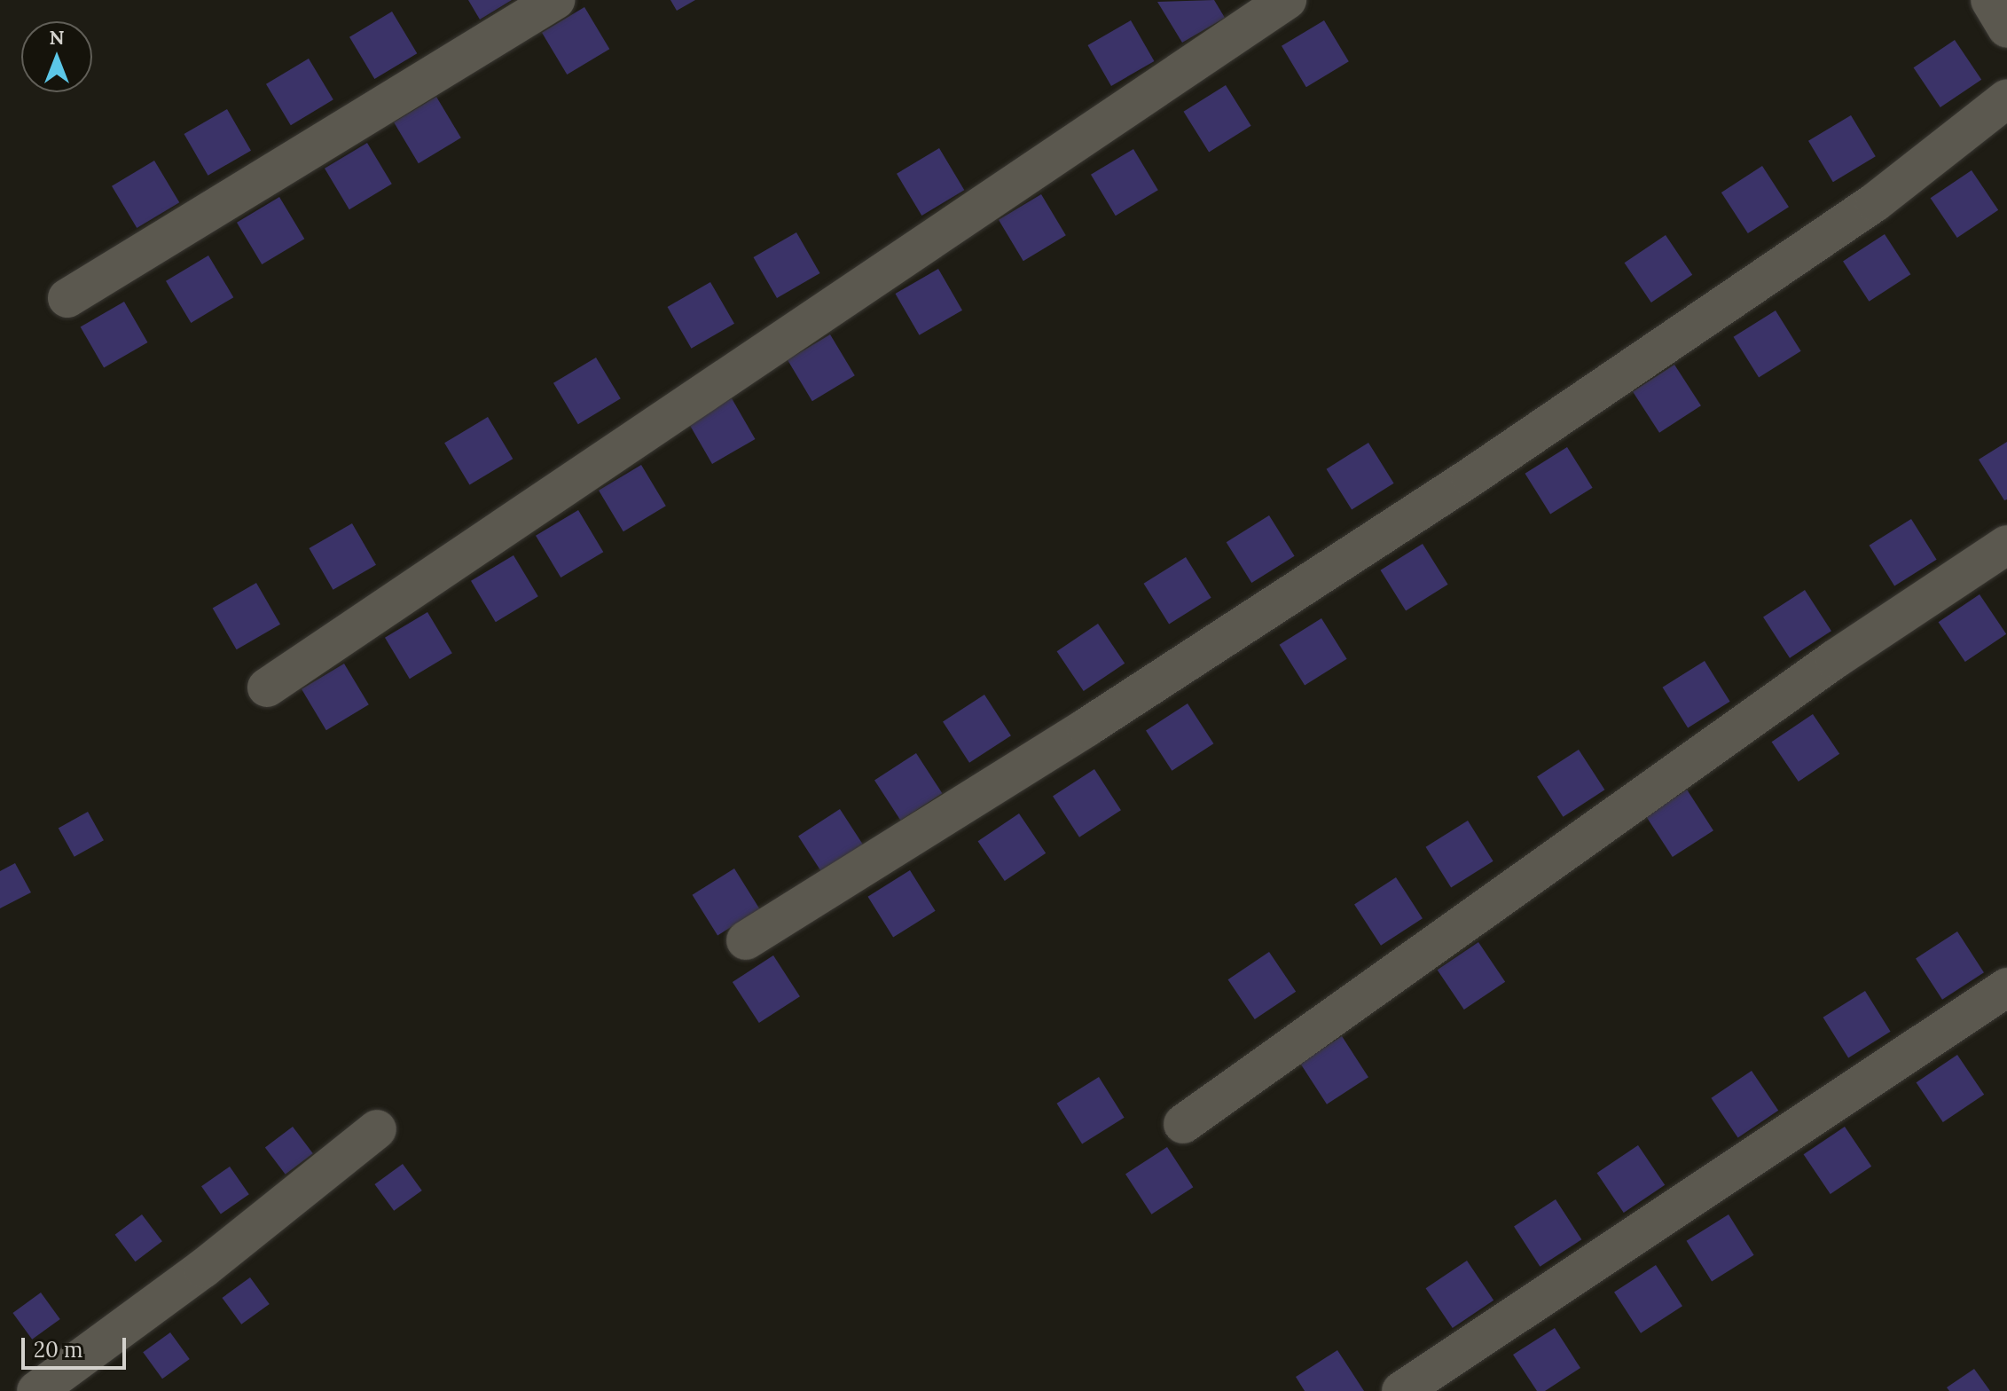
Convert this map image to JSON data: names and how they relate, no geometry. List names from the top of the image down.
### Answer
{
  "scale_bar": "20 m",
  "north": "top"
}
